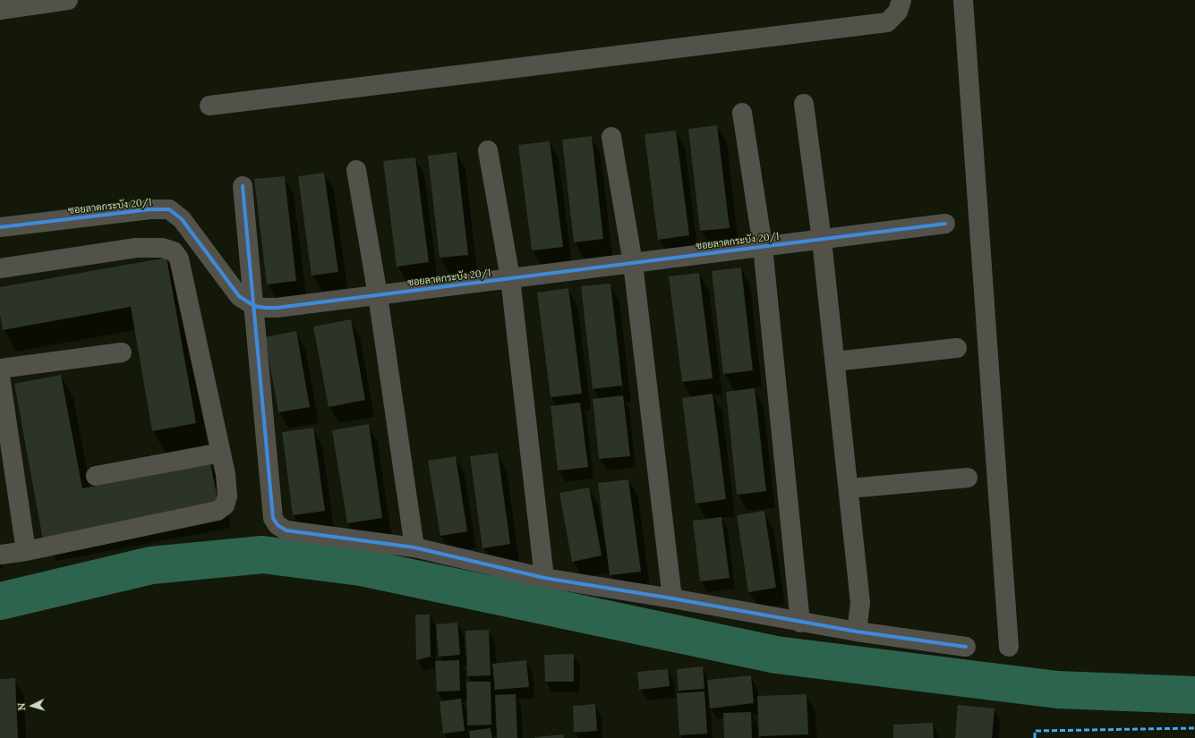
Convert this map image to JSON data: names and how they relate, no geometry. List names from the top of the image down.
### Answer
{
  "streets": {
    "street": ["ซอยลาดกระบัง 20/1"]
  },
  "north": "left"
}
